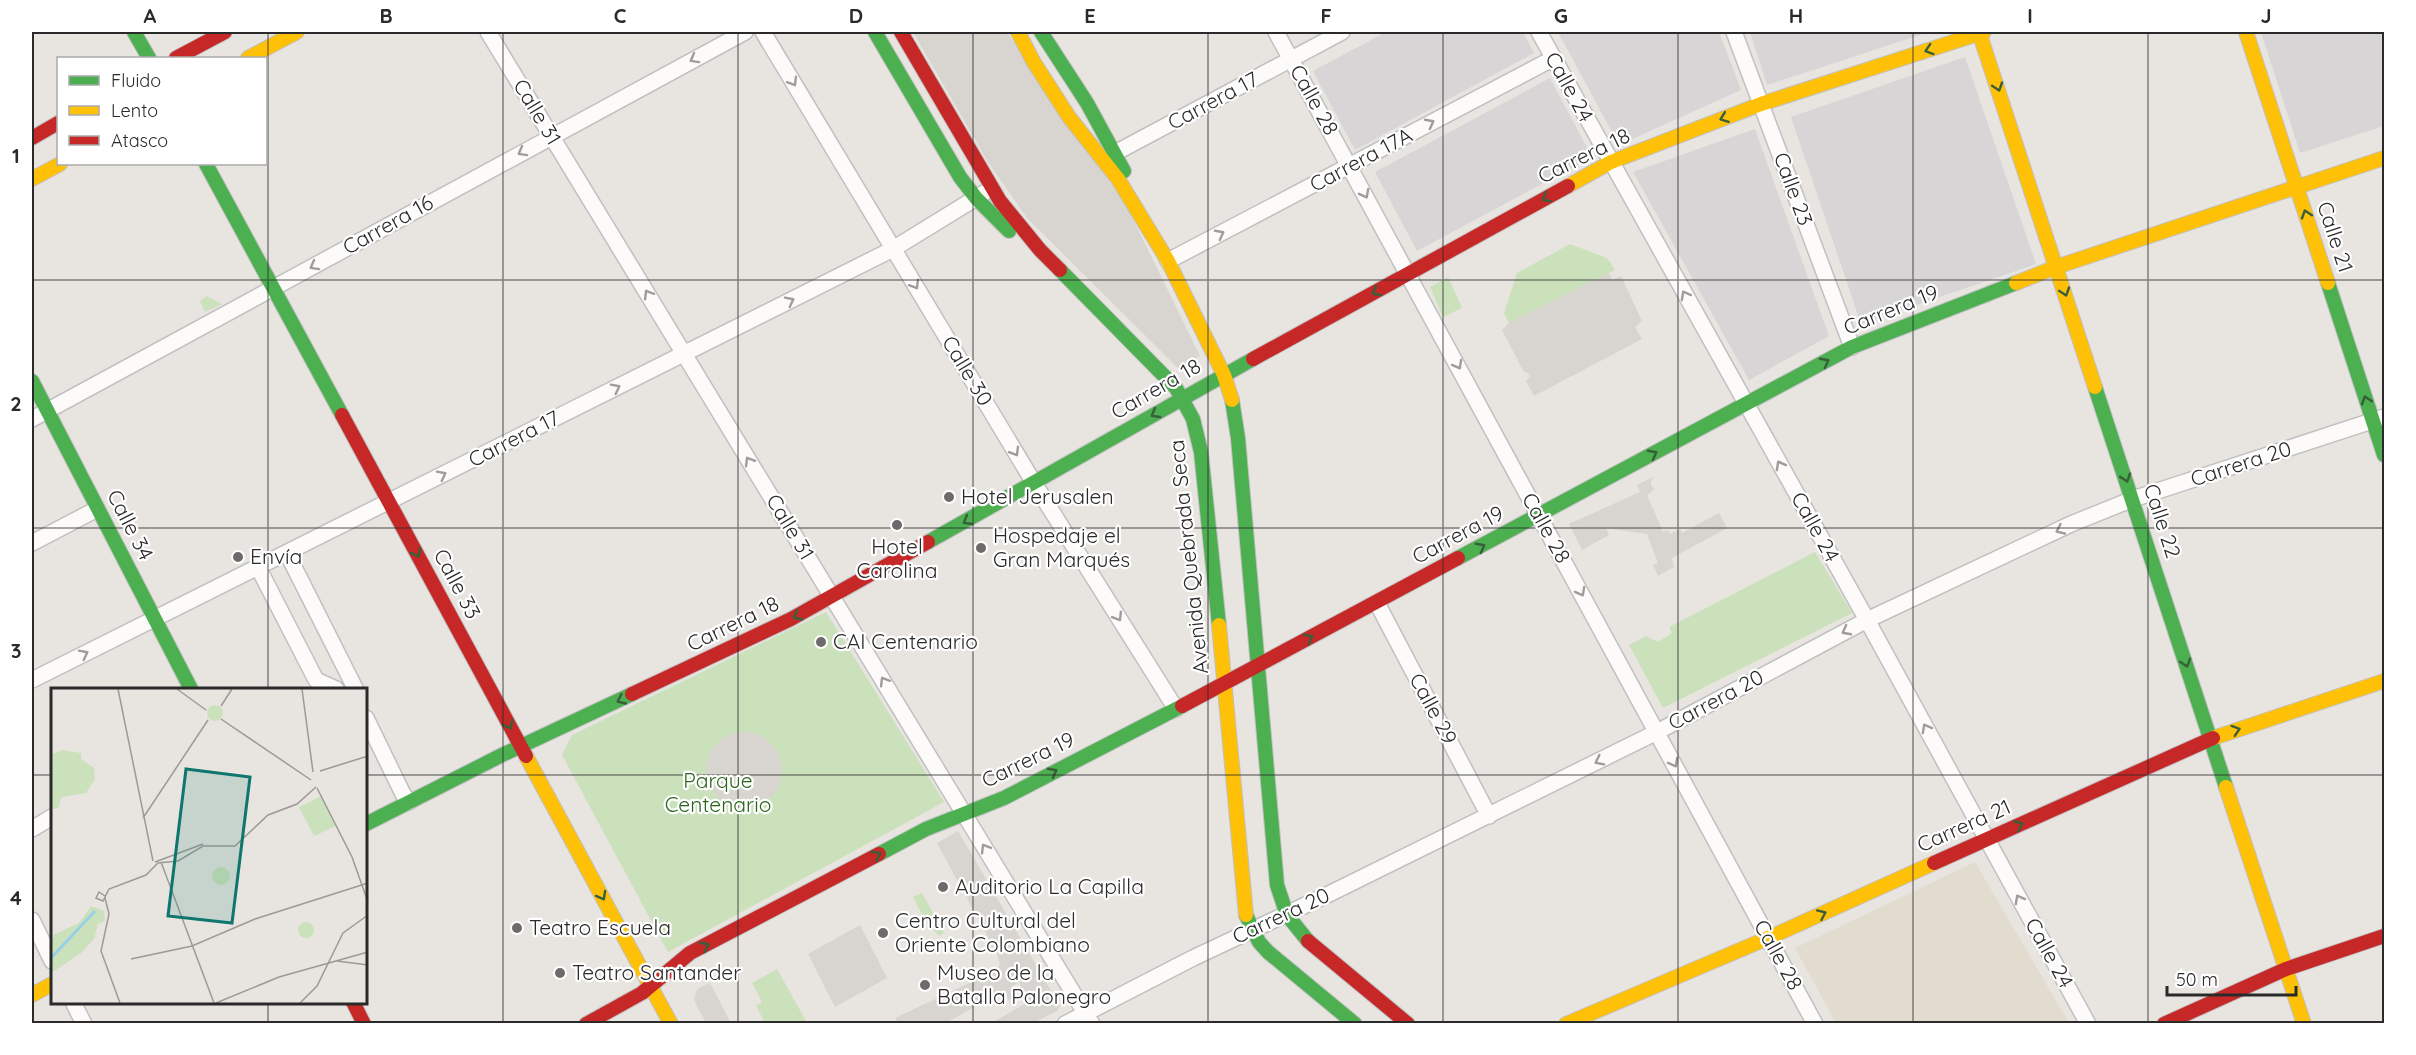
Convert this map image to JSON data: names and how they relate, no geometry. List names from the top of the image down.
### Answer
{
  "streets": {
    "street": [
      "Calle 24",
      "Calle 28",
      "Carrera 17",
      "Calle 31",
      "Carrera 18",
      "Carrera 17A",
      "Calle 23",
      "Carrera 16",
      "Calle 21",
      "Carrera 19",
      "Calle 30",
      "Carrera 20",
      "Calle 22",
      "Calle 34",
      "Avenida Quebrada Seca",
      "Calle 33",
      "Calle 29",
      "Carrera 21"
    ]
  },
  "crossings": [
    ["Calle 24", "Carrera 18"],
    ["Calle 24", "Carrera 17A"],
    ["Calle 24", "Carrera 19"],
    ["Calle 24", "Carrera 20"],
    ["Calle 24", "Carrera 21"],
    ["Calle 28", "Carrera 17"],
    ["Calle 28", "Carrera 18"],
    ["Calle 28", "Carrera 17A"],
    ["Calle 28", "Carrera 19"],
    ["Calle 28", "Carrera 20"],
    ["Calle 28", "Carrera 21"],
    ["Carrera 17", "Calle 31"],
    ["Carrera 17", "Calle 30"],
    ["Carrera 17", "Calle 34"],
    ["Carrera 17", "Avenida Quebrada Seca"],
    ["Carrera 17", "Calle 33"],
    ["Calle 31", "Carrera 18"],
    ["Calle 31", "Carrera 16"],
    ["Calle 31", "Carrera 19"],
    ["Calle 31", "Carrera 20"],
    ["Carrera 18", "Calle 23"],
    ["Carrera 18", "Calle 30"],
    ["Carrera 18", "Calle 22"],
    ["Carrera 18", "Avenida Quebrada Seca"],
    ["Carrera 18", "Calle 33"],
    ["Calle 23", "Carrera 19"],
    ["Carrera 16", "Calle 34"],
    ["Carrera 16", "Calle 33"],
    ["Calle 21", "Carrera 19"],
    ["Calle 21", "Carrera 20"],
    ["Carrera 19", "Calle 30"],
    ["Carrera 19", "Calle 22"],
    ["Carrera 19", "Avenida Quebrada Seca"],
    ["Carrera 19", "Calle 33"],
    ["Carrera 19", "Calle 29"],
    ["Carrera 20", "Calle 22"],
    ["Carrera 20", "Avenida Quebrada Seca"],
    ["Carrera 20", "Calle 29"],
    ["Calle 22", "Carrera 21"]
  ],
  "one_way": [
    "Calle 24",
    "Calle 28",
    "Carrera 17",
    "Calle 31",
    "Carrera 18",
    "Carrera 17A",
    "Carrera 16",
    "Calle 21",
    "Carrera 19",
    "Carrera 20",
    "Calle 22",
    "Calle 33",
    "Carrera 21"
  ],
  "parks": ["Parque Centenario"],
  "places": [
    "Hotel Jerusalen",
    "Hotel Carolina",
    "Hospedaje el Gran Marqués",
    "Envía",
    "CAI Centenario",
    "Auditorio La Capilla",
    "Teatro Escuela",
    "Centro Cultural del Oriente Colombiano",
    "Teatro Santander",
    "Museo de la Batalla Palonegro"
  ],
  "legend": ["Fluido", "Lento", "Atasco"],
  "scale_bar": "50 m",
  "grid": {
    "columns": [
      "A",
      "B",
      "C",
      "D",
      "E",
      "F",
      "G",
      "H",
      "I",
      "J"
    ],
    "rows": [
      "1",
      "2",
      "3",
      "4"
    ]
  }
}
